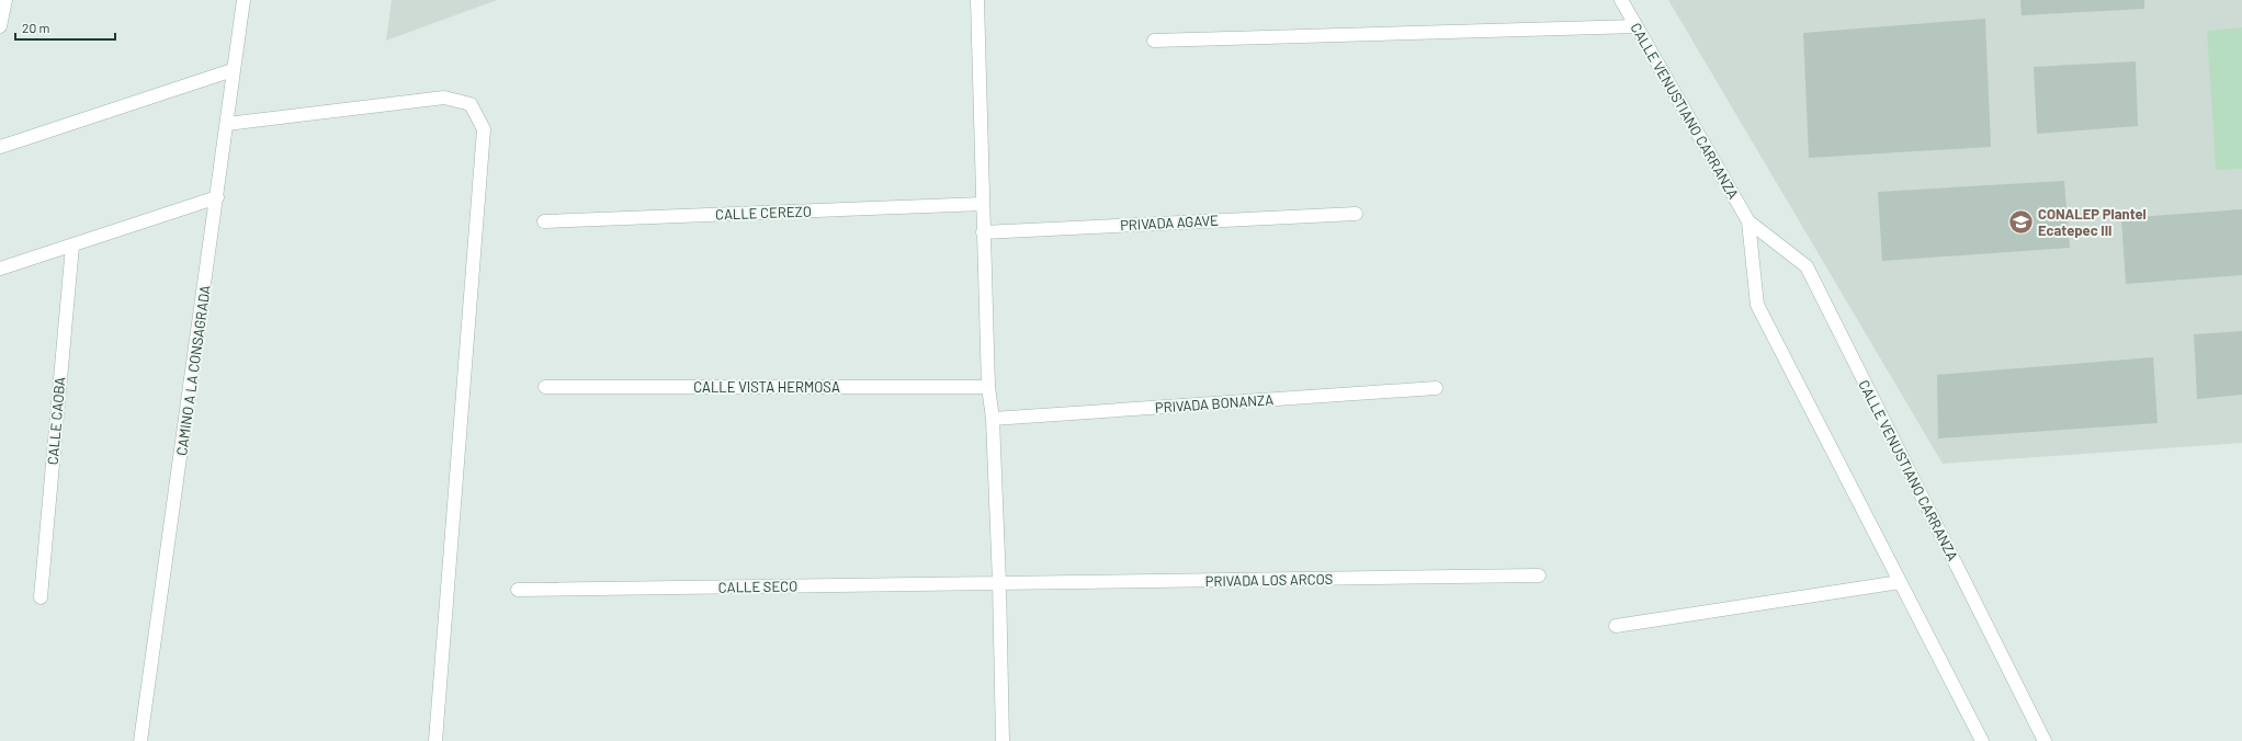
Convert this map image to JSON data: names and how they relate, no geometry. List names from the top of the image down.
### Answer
{
  "streets": {
    "street": [
      "CALLE VENUSTIANO CARRANZA",
      "CALLE CEREZO",
      "PRIVADA AGAVE",
      "CAMINO A LA CONSAGRADA",
      "CALLE VISTA HERMOSA",
      "PRIVADA BONANZA",
      "CALLE CAOBA",
      "PRIVADA LOS ARCOS",
      "CALLE SECO"
    ]
  },
  "crossings": [
    ["PRIVADA LOS ARCOS", "CALLE SECO"]
  ],
  "places": {
    "school or university": ["CONALEP Plantel Ecatepec III"]
  },
  "scale_bar": "20 m"
}
